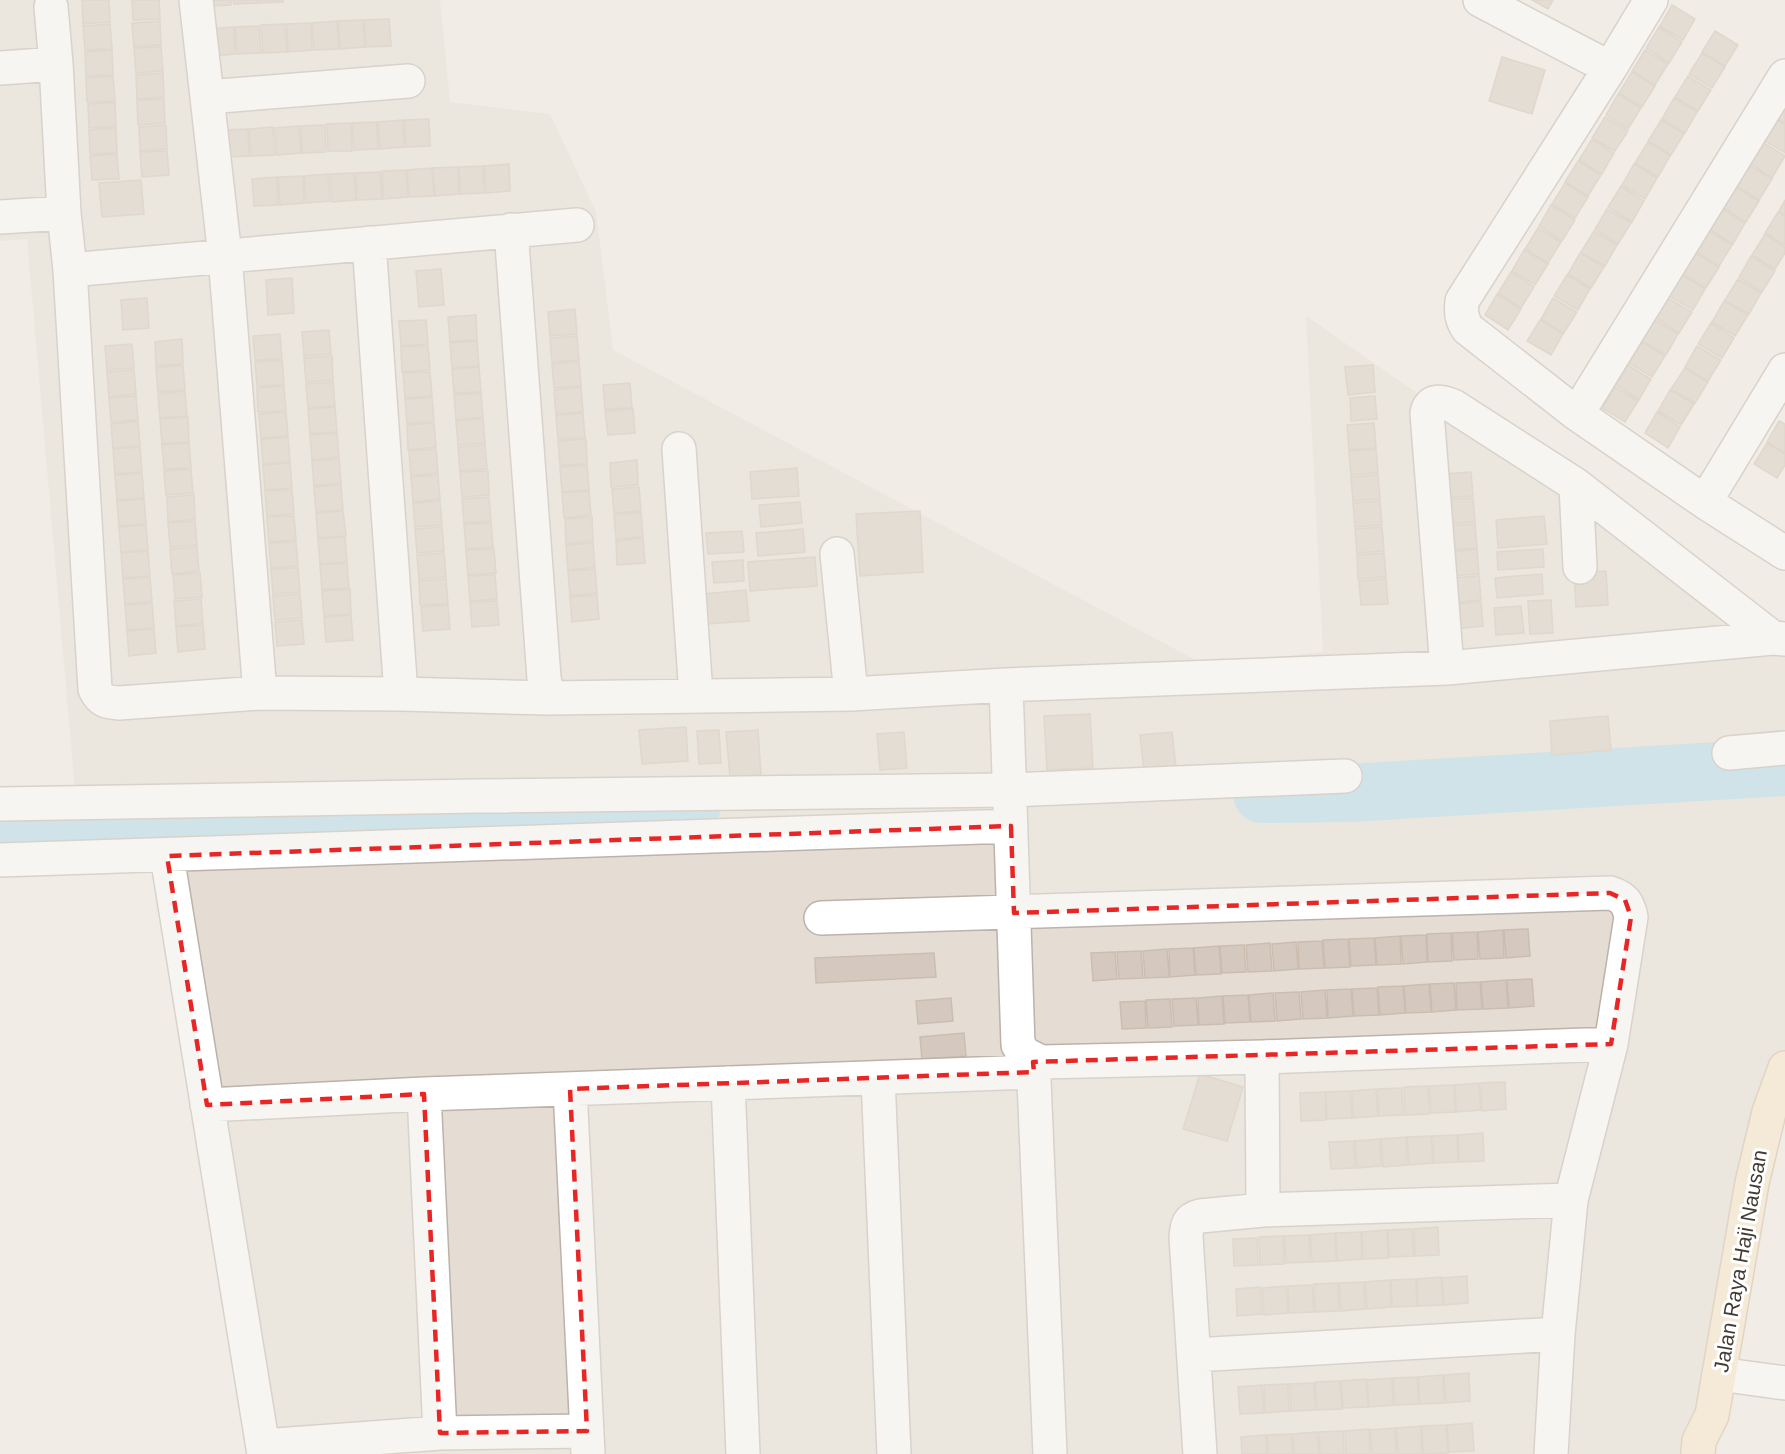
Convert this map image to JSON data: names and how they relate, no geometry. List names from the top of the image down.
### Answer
{
  "streets": {
    "street": ["Jalan Raya Haji Nausan"]
  }
}
